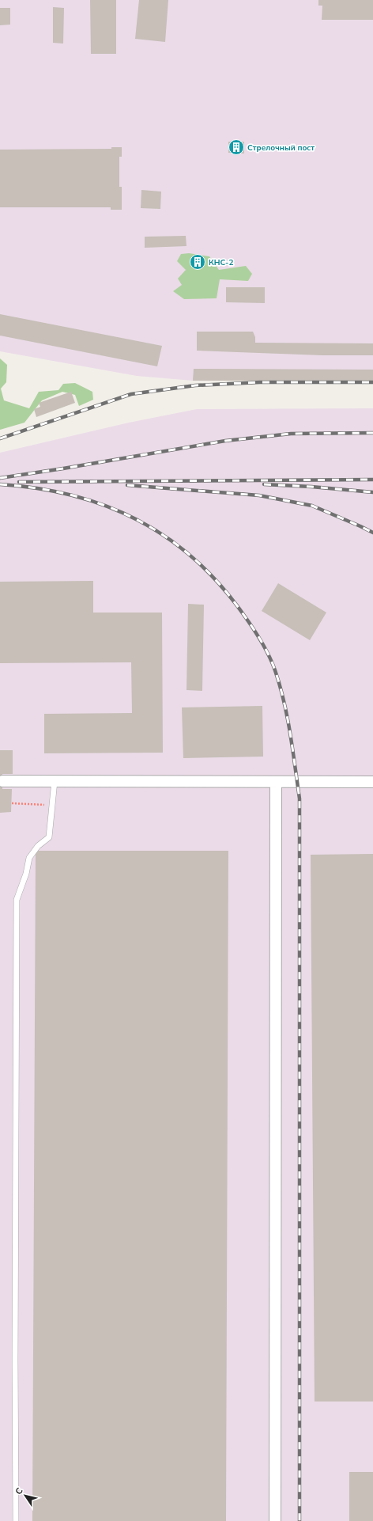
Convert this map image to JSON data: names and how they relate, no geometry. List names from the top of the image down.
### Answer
{
  "places": {
    "building": ["Стрелочный пост", "КНС-2"]
  },
  "north": "top left"
}
